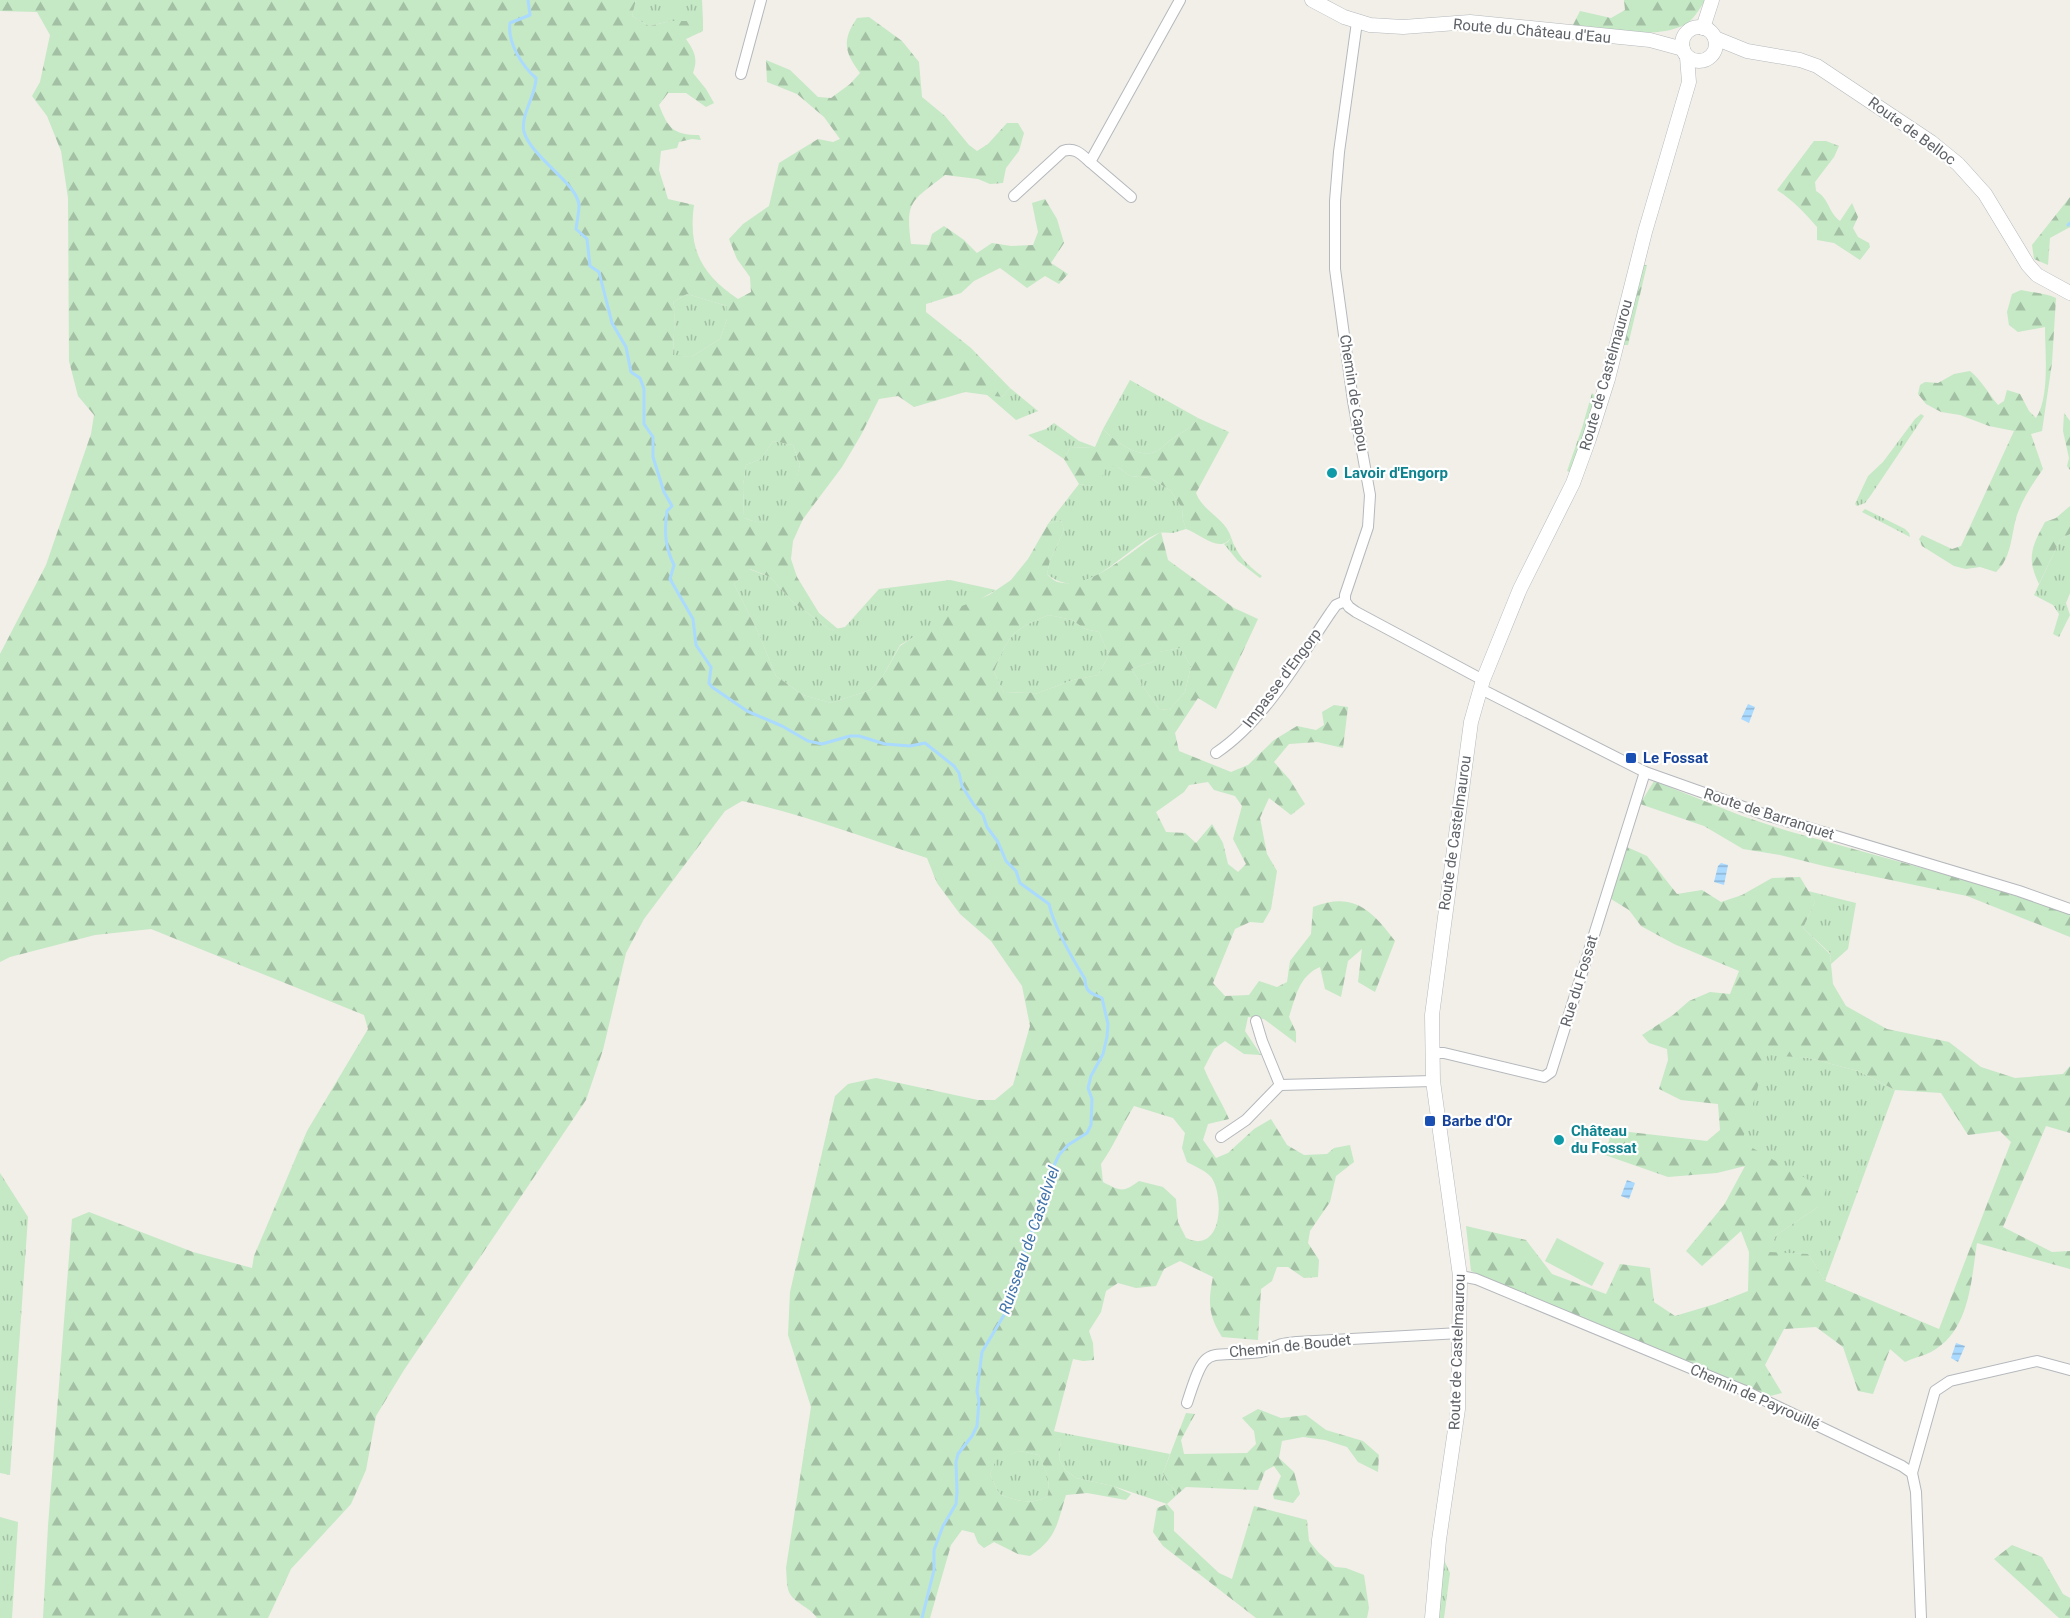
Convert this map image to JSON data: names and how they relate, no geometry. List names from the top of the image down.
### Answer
{
  "streets": {
    "street": [
      "Route du Château d'Eau",
      "Route de Belloc",
      "Route de Castelmaurou",
      "Chemin de Capou",
      "Impasse d'Engorp",
      "Route de Barranquet",
      "Rue du Fossat",
      "Chemin de Boudet",
      "Chemin de Payrouillé"
    ]
  },
  "crossings": [
    ["Route du Château d'Eau", "Route de Belloc"],
    ["Route du Château d'Eau", "Route de Castelmaurou"],
    ["Route du Château d'Eau", "Chemin de Capou"],
    ["Route de Belloc", "Route de Castelmaurou"],
    ["Route de Castelmaurou", "Route de Barranquet"],
    ["Route de Castelmaurou", "Rue du Fossat"],
    ["Route de Castelmaurou", "Chemin de Boudet"],
    ["Route de Castelmaurou", "Chemin de Payrouillé"],
    ["Chemin de Capou", "Impasse d'Engorp"],
    ["Route de Barranquet", "Rue du Fossat"]
  ],
  "water": ["Ruisseau de Castelviel"],
  "places": {
    "other": ["Lavoir d'Engorp", "Château du Fossat"],
    "transit": ["Le Fossat", "Barbe d'Or"]
  }
}
